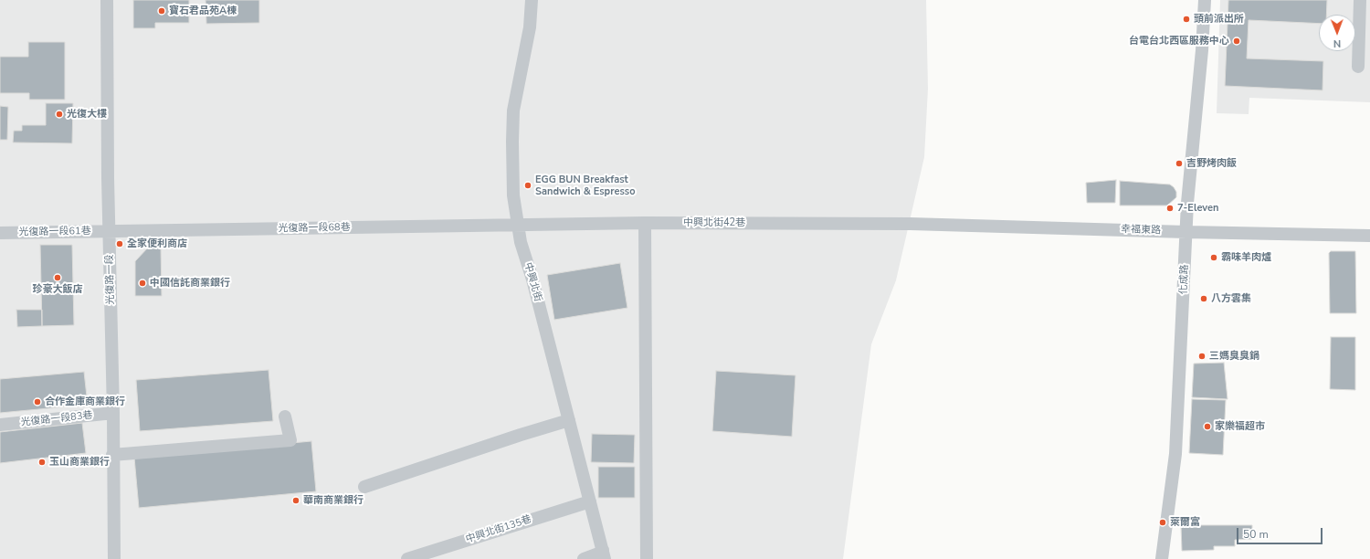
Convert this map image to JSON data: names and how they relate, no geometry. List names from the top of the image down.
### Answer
{
  "streets": {
    "street": [
      "中興北街42巷",
      "光復路一段68巷",
      "幸福東路",
      "光復路一段61巷",
      "光復路一段",
      "化成路",
      "中興北街",
      "光復路一段83巷",
      "中興北街135巷"
    ]
  },
  "crossings": [
    ["中興北街42巷", "光復路一段68巷"],
    ["中興北街42巷", "幸福東路"],
    ["中興北街42巷", "中興北街"],
    ["光復路一段68巷", "光復路一段61巷"],
    ["光復路一段68巷", "光復路一段"],
    ["光復路一段68巷", "中興北街"],
    ["幸福東路", "化成路"],
    ["光復路一段61巷", "光復路一段"],
    ["光復路一段", "光復路一段83巷"],
    ["中興北街", "中興北街135巷"]
  ],
  "places": [
    "寶石君品苑A棟",
    "頭前派出所",
    "台電台北西區服務中心",
    "光復大樓",
    "吉野烤肉飯",
    "EGG BUN Breakfast Sandwich & Espresso",
    "7-Eleven",
    "全家便利商店",
    "霸味羊肉爐",
    "珍豪大飯店",
    "中國信託商業銀行",
    "八方雲集",
    "三媽臭臭鍋",
    "合作金庫商業銀行",
    "家樂福超市",
    "玉山商業銀行",
    "華南商業銀行",
    "萊爾富"
  ],
  "scale_bar": "50 m",
  "north": "bottom"
}
